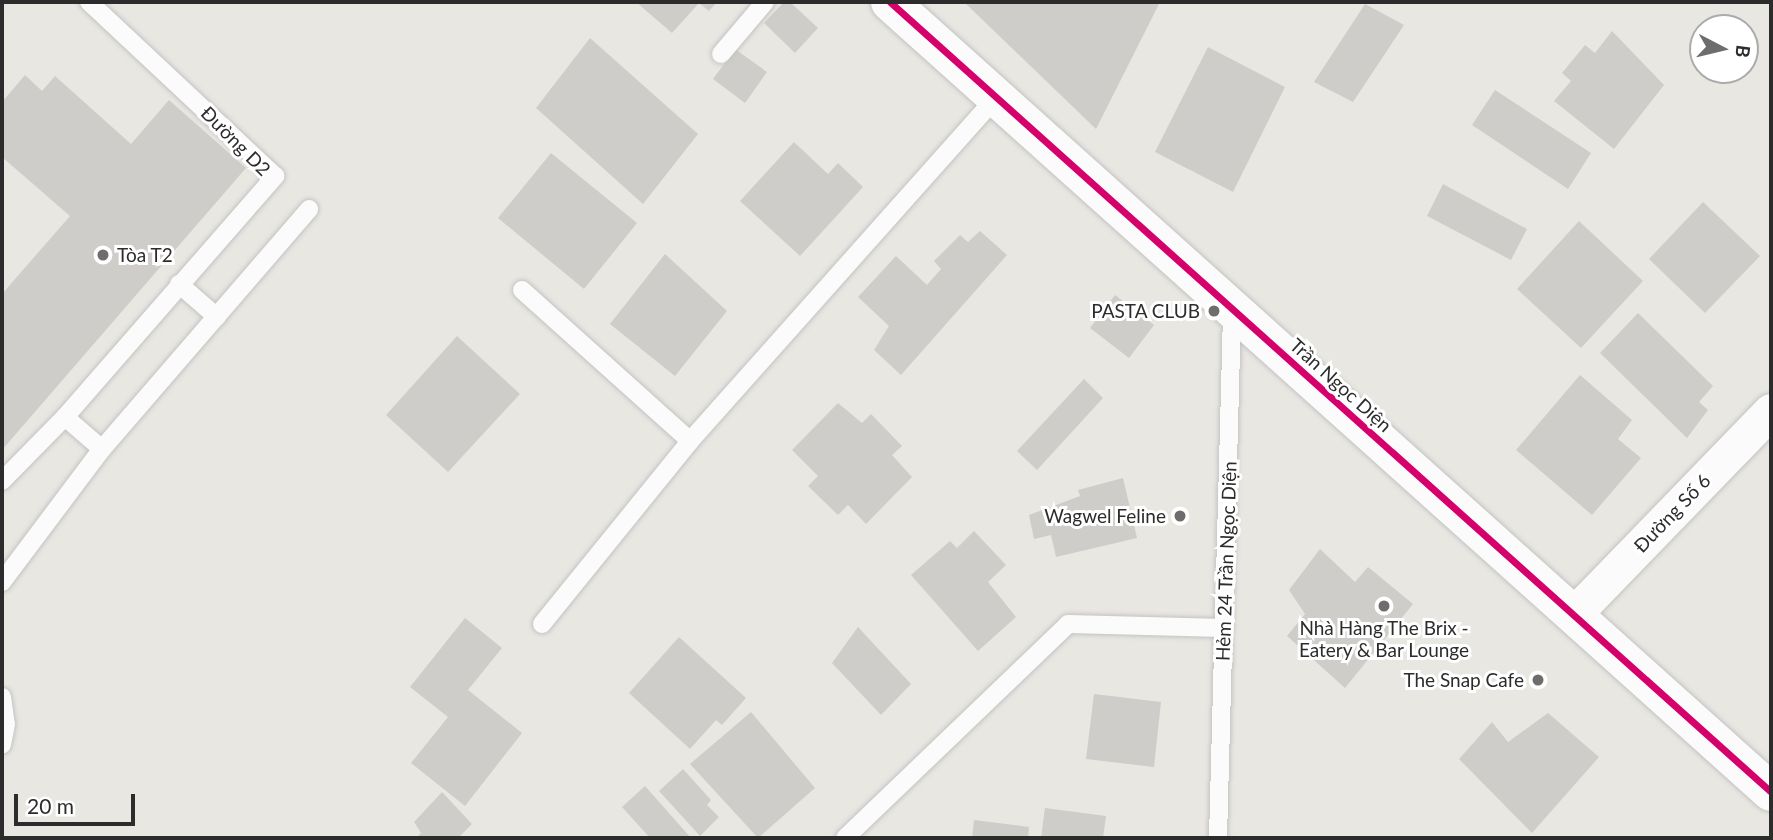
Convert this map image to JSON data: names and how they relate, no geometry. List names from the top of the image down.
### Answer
{
  "streets": {
    "street": ["Trần Ngọc Diện", "Đường Số 6"],
    "lane": ["Đường D2", "Hẻm 24 Trần Ngọc Diện"]
  },
  "crossings": [
    ["Trần Ngọc Diện", "Đường Số 6"],
    ["Trần Ngọc Diện", "Hẻm 24 Trần Ngọc Diện"]
  ],
  "places": [
    "Tòa T2",
    "PASTA CLUB",
    "Wagwel Feline",
    "Nhà Hàng The Brix - Eatery & Bar Lounge",
    "The Snap Cafe"
  ],
  "scale_bar": "20 m",
  "north": "right"
}
